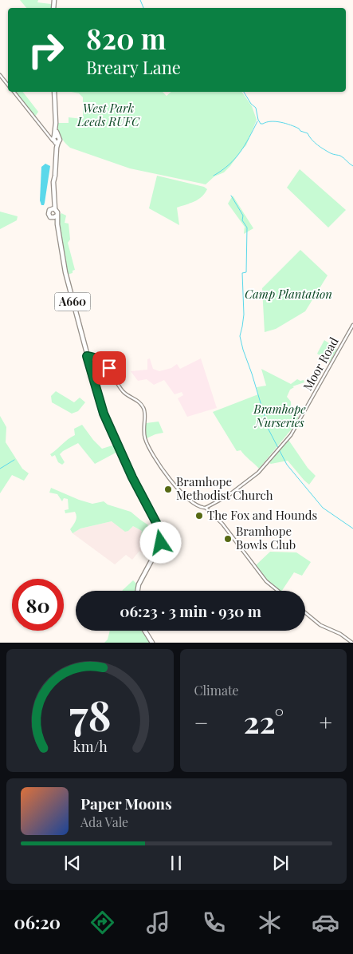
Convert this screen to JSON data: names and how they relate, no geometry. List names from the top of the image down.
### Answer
{
  "streets": {
    "highway": ["A660"],
    "street": ["Moor Road"]
  },
  "parks": ["West Park Leeds RUFC", "Camp Plantation", "Bramhope Nurseries"],
  "places": ["Bramhope Methodist Church", "The Fox and Hounds", "Bramhope Bowls Club"],
  "page": {
    "turn": ["820 m", "Breary Lane"],
    "limit": "80",
    "trip": "06:23 · 3 min · 930 m",
    "tile": "Climate",
    "heat": ["−", "22°", "+"],
    "song": ["Paper Moons", "Ada Vale"],
    "tabs": "06:20",
    "gauge": ["78", "km/h"]
  }
}
